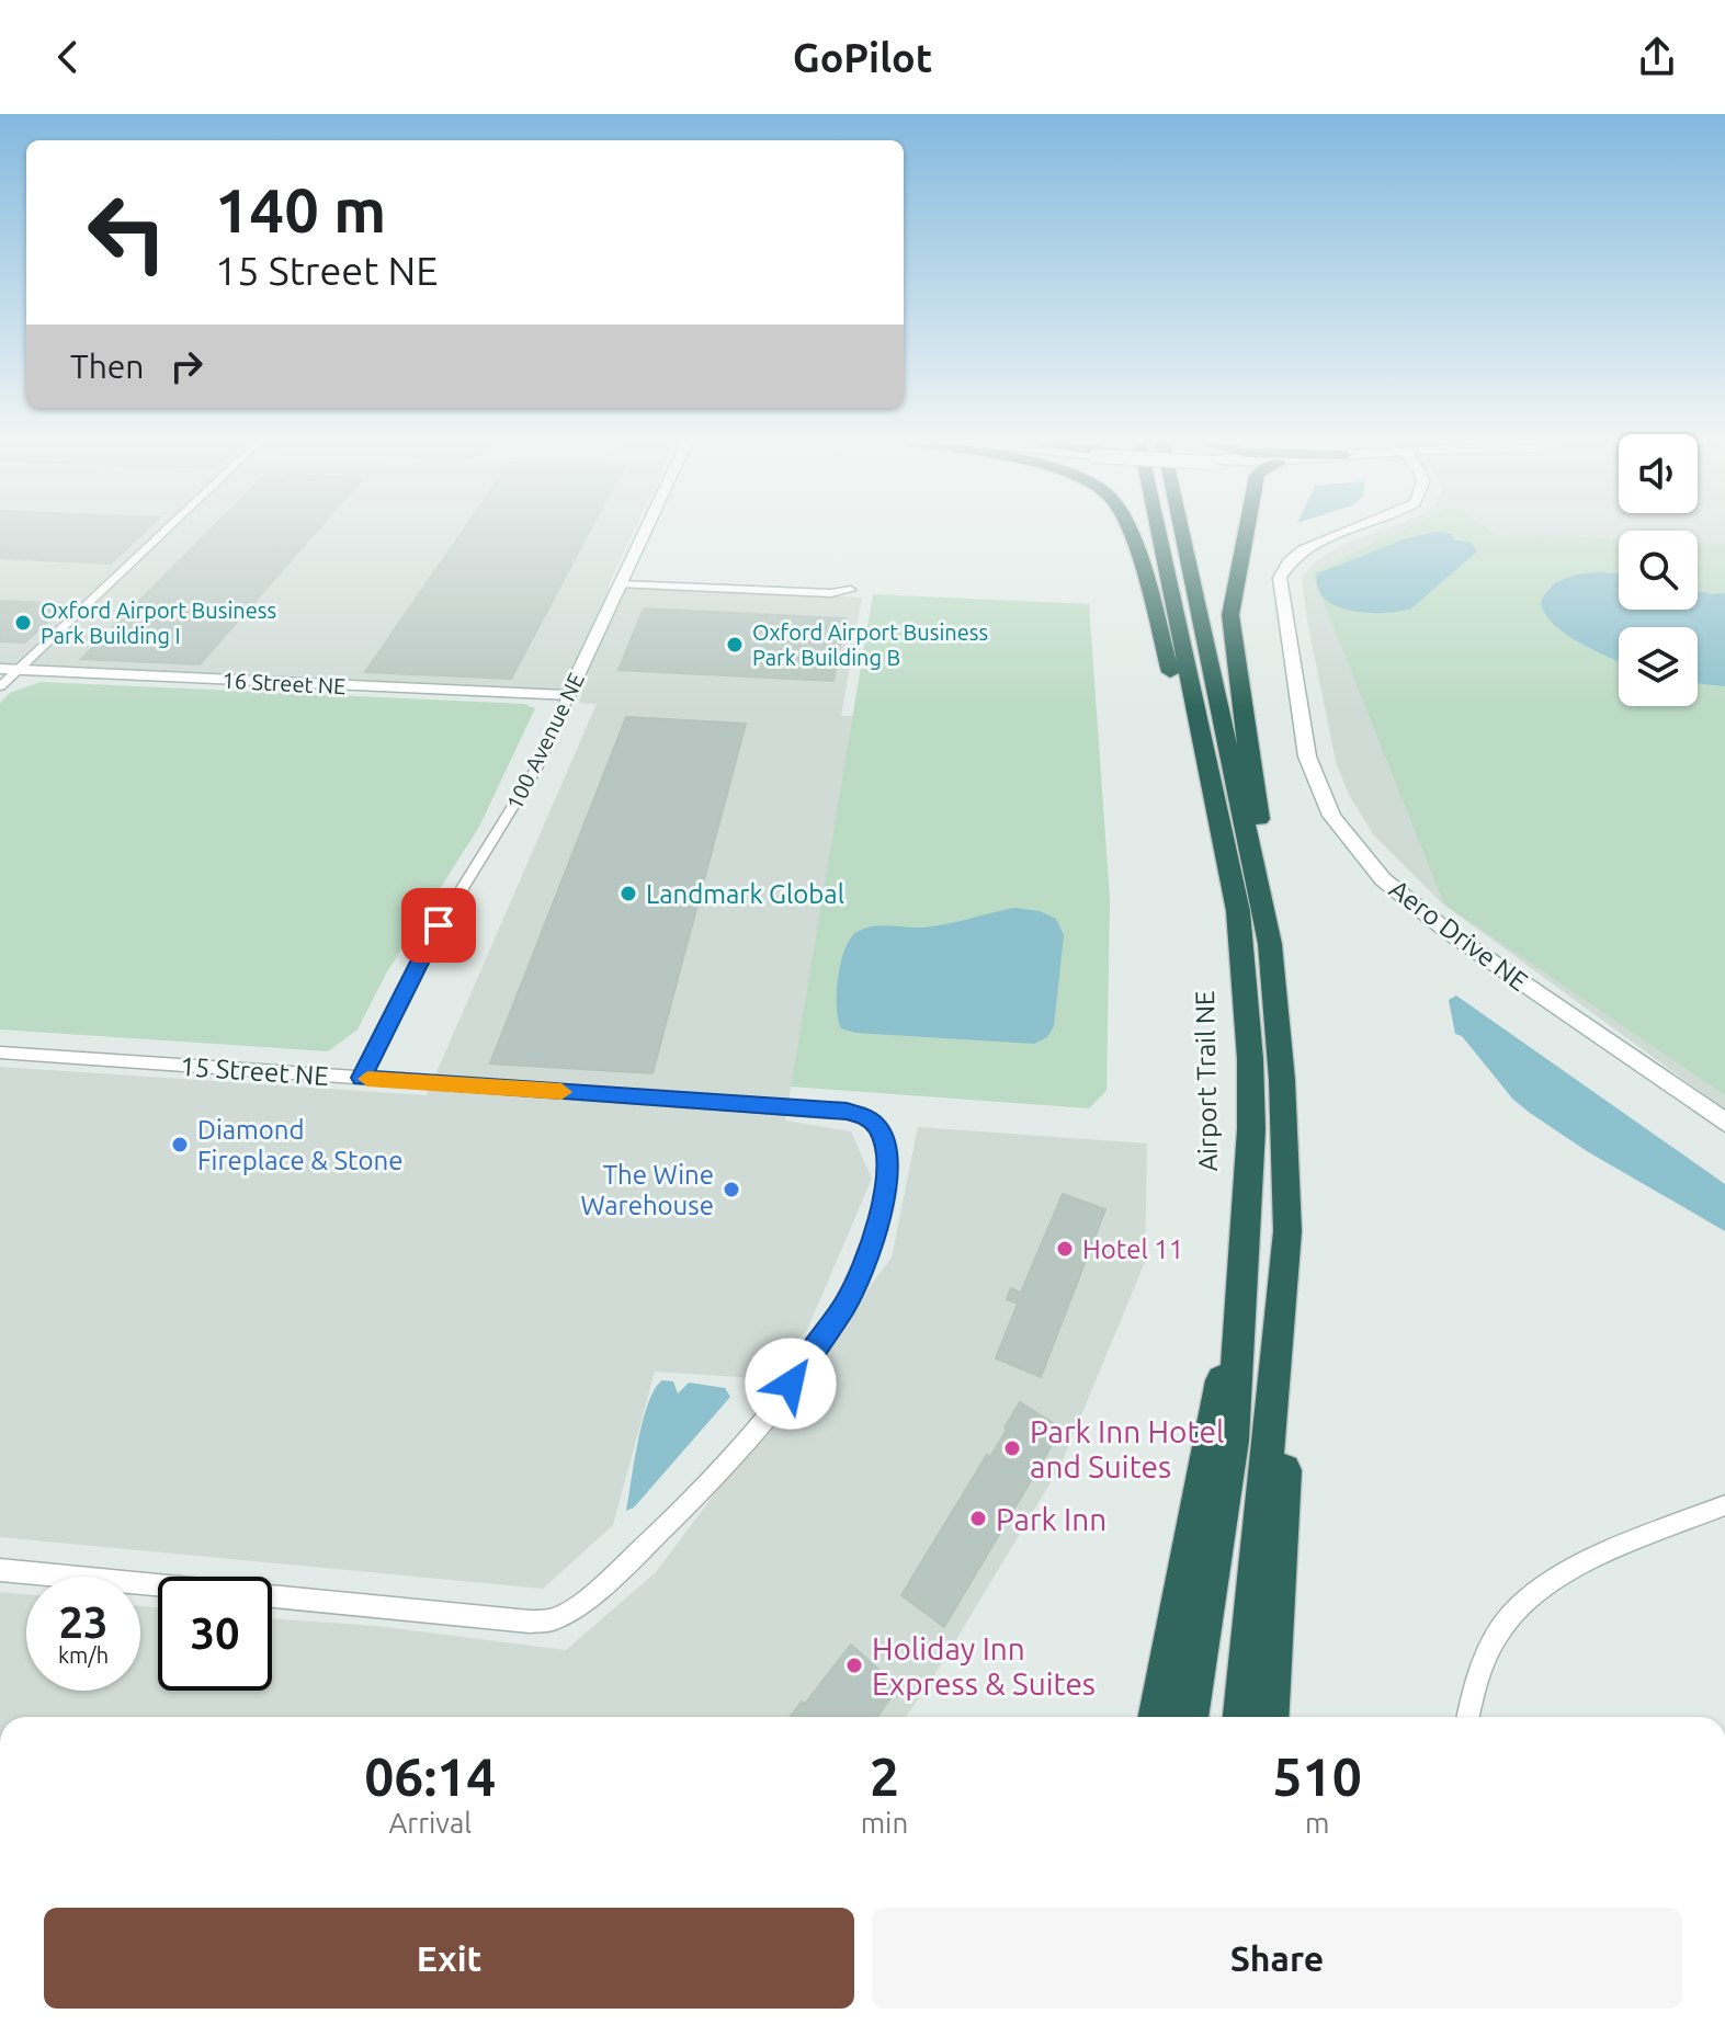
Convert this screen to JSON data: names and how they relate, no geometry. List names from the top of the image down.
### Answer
{
  "streets": {
    "highway": ["Airport Trail NE"],
    "street": [
      "16 Street NE",
      "100 Avenue NE",
      "Aero Drive NE",
      "15 Street NE"
    ]
  },
  "crossings": [
    ["16 Street NE", "100 Avenue NE"],
    ["100 Avenue NE", "15 Street NE"]
  ],
  "places": [
    "Oxford Airport Business Park Building I",
    "Oxford Airport Business Park Building B",
    "Landmark Global",
    "Diamond Fireplace & Stone",
    "The Wine Warehouse",
    "Hotel 11",
    "Park Inn Hotel and Suites",
    "Park Inn",
    "Holiday Inn Express & Suites"
  ],
  "page": {
    "header": "GoPilot",
    "turn": ["140 m", "15 Street NE"],
    "then": "Then",
    "speed": "23 km/h",
    "limit": "30",
    "eta": [
      "06:14",
      "Arrival",
      "2",
      "min",
      "510",
      "m"
    ],
    "buttons": ["Exit", "Share"]
  }
}
